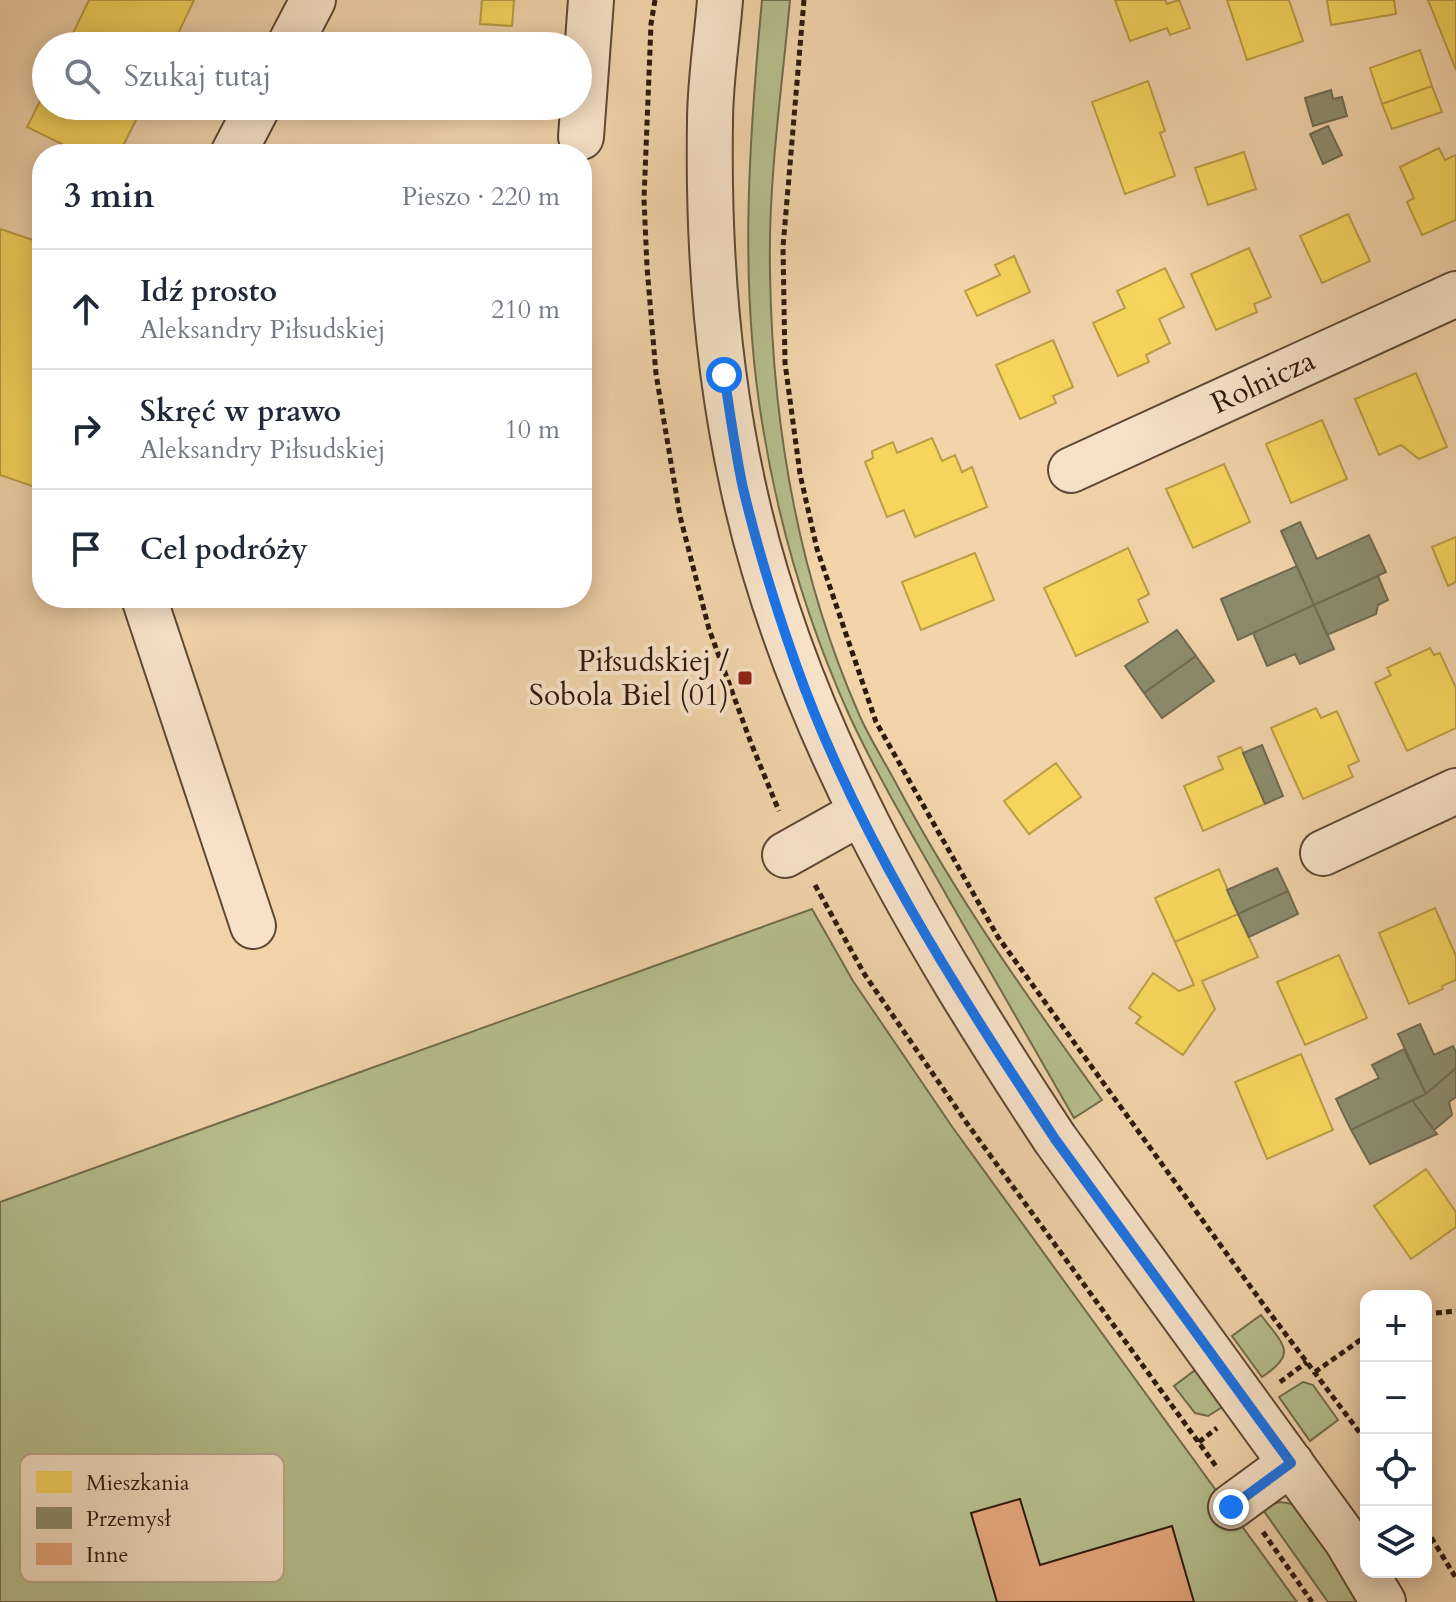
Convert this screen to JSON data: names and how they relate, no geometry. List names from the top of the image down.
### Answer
{
  "streets": {
    "street": ["Rolnicza"]
  },
  "places": {
    "transit": ["Piłsudskiej / Sobola Biel (01)"]
  },
  "legend": ["Mieszkania", "Przemysł", "Inne"],
  "page": {
    "search": "Szukaj tutaj",
    "heading": ["3 min", "Pieszo · 220 m"],
    "list": [
      ["Idź prosto", "Aleksandry Piłsudskiej", "210 m"],
      ["Skręć w prawo", "Aleksandry Piłsudskiej", "10 m"],
      "Cel podróży"
    ],
    "map_buttons": ["+", "−"]
  }
}
